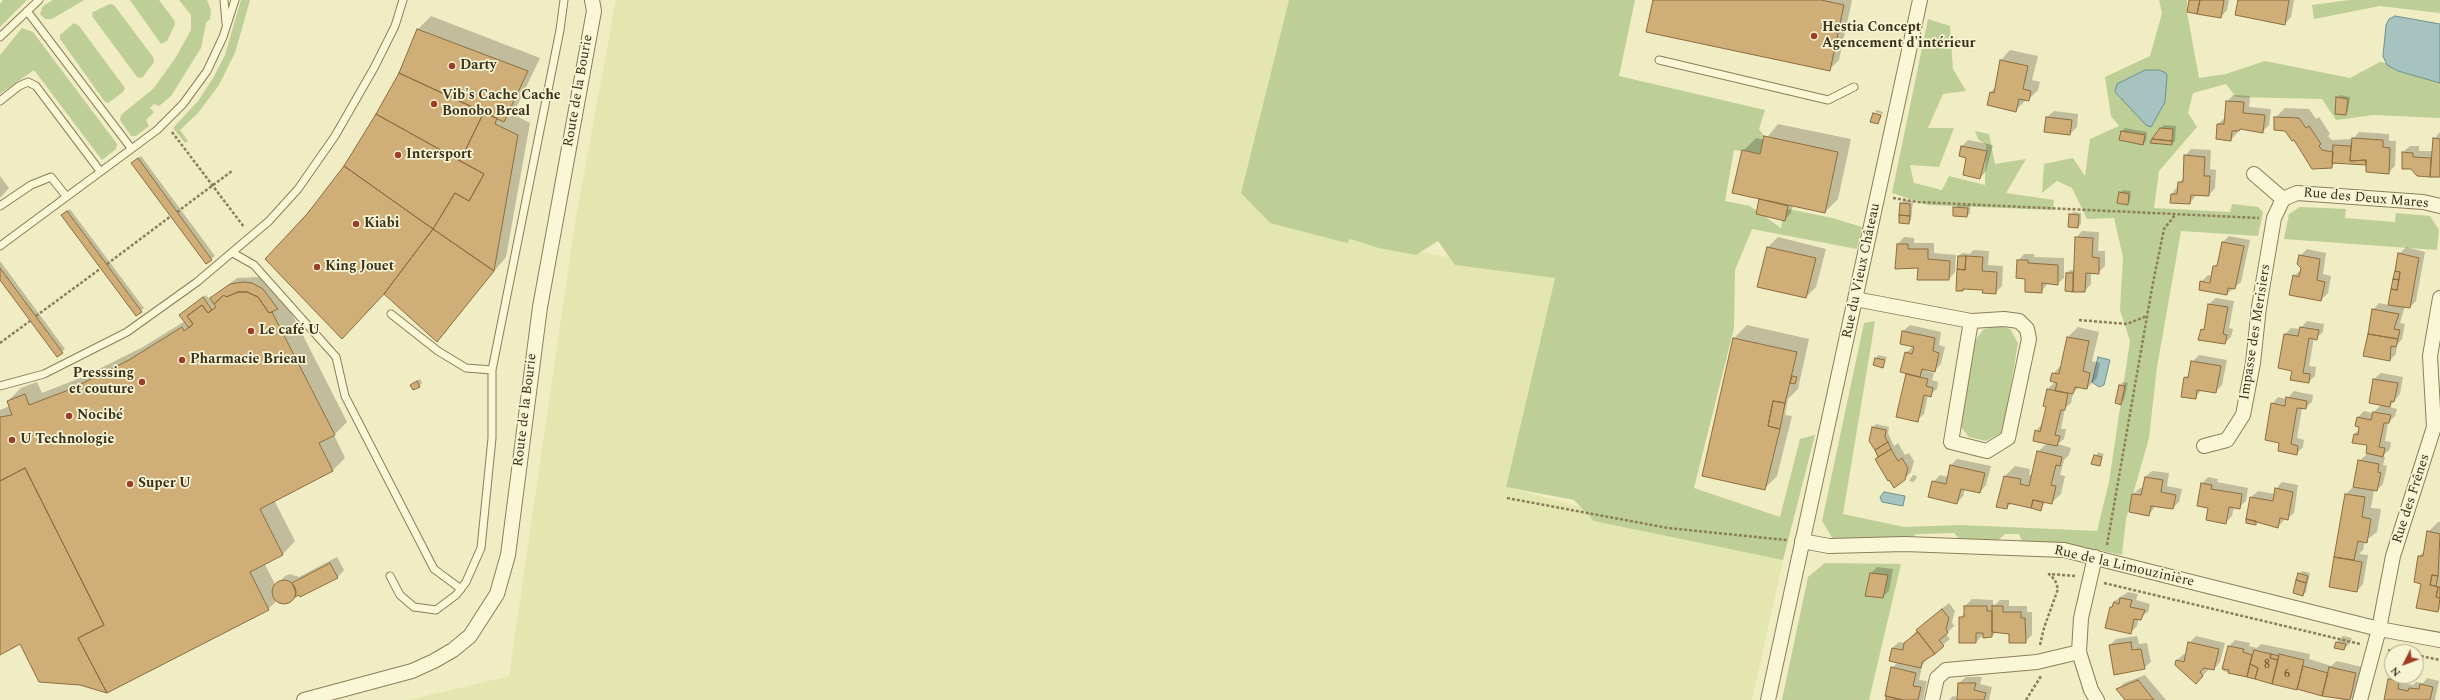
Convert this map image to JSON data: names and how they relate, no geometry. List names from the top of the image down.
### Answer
{
  "streets": {
    "street": [
      "Route de la Bourie",
      "Rue des Deux Mares",
      "Rue du Vieux Château",
      "Impasse des Merisiers",
      "Rue des Frênes",
      "Rue de la Limouzinière"
    ]
  },
  "crossings": [
    ["Rue des Deux Mares", "Impasse des Merisiers"],
    ["Rue du Vieux Château", "Rue de la Limouzinière"],
    ["Rue des Frênes", "Rue de la Limouzinière"]
  ],
  "places": [
    "Hestia Concept Agencement d'intérieur",
    "Darty",
    "Vib's Cache Cache Bonobo Breal",
    "Intersport",
    "Kiabi",
    "King Jouet",
    "Le café U",
    "Pharmacie Brieau",
    "Presssing et couture",
    "Nocibé",
    "U Technologie",
    "Super U"
  ],
  "house_numbers": ["8", "6"],
  "north": "bottom left"
}
